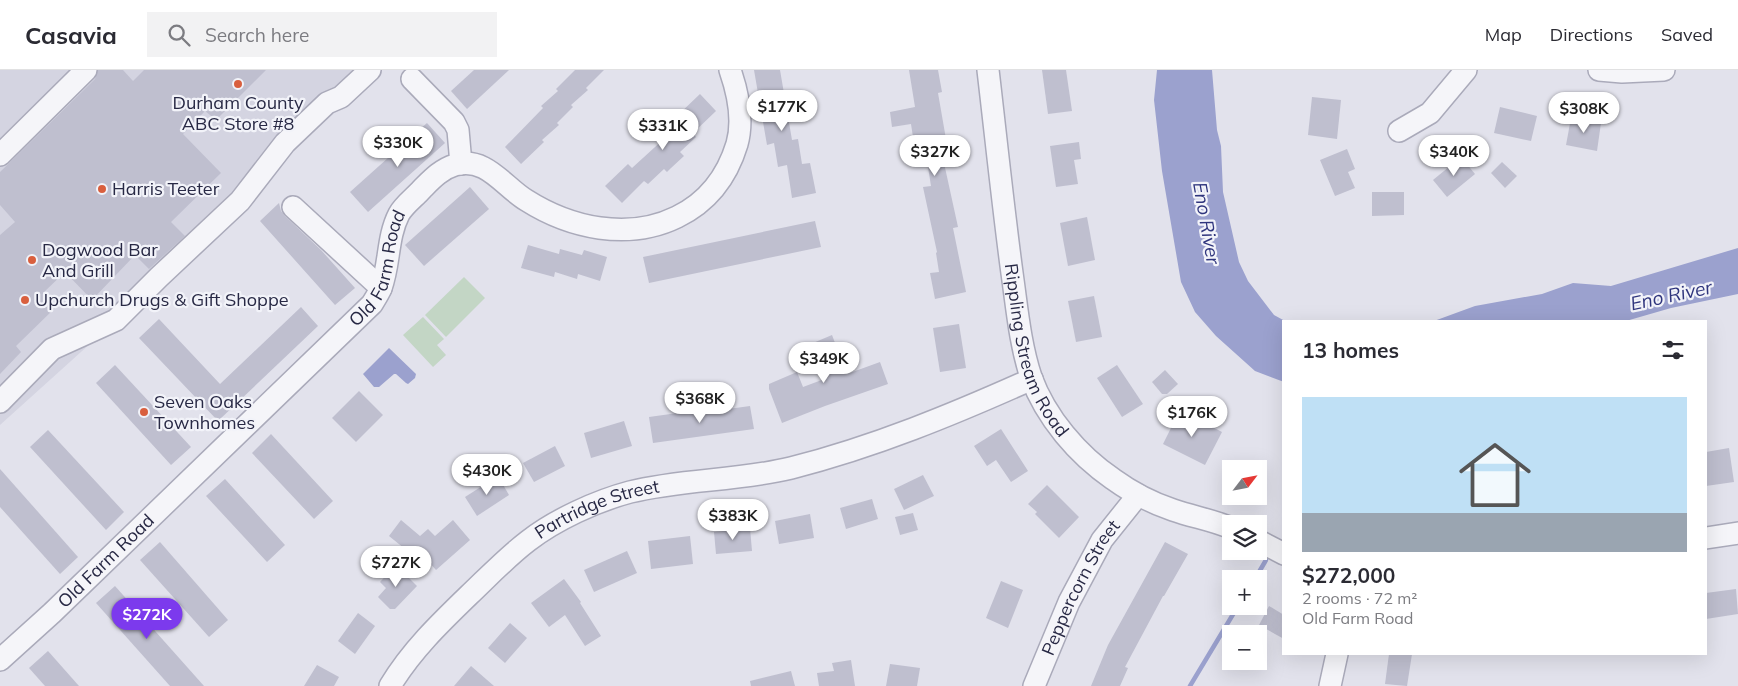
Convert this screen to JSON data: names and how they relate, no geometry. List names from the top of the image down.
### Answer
{
  "streets": {
    "street": [
      "Old Farm Road",
      "Rippling Stream Road",
      "Partridge Street",
      "Peppercorn Street"
    ]
  },
  "crossings": [
    ["Rippling Stream Road", "Partridge Street"],
    ["Rippling Stream Road", "Peppercorn Street"]
  ],
  "water": ["Eno River"],
  "places": [
    "Durham County ABC Store #8",
    "Harris Teeter",
    "Dogwood Bar And Grill",
    "Upchurch Drugs & Gift Shoppe",
    "Seven Oaks Townhomes"
  ],
  "north": "top right",
  "page": {
    "header": "Casavia",
    "search": "Search here",
    "nav": ["Map", "Directions", "Saved"],
    "price": [
      "$177K",
      "$308K",
      "$331K",
      "$330K",
      "$327K",
      "$340K",
      "$349K",
      "$368K",
      "$176K",
      "$430K",
      "$383K",
      "$727K",
      "$272K"
    ],
    "heading": "13 homes",
    "list": [
      {
        "name": "$272,000",
        "note": "2 rooms · 72 m² · Old Farm Road"
      }
    ],
    "map_buttons": ["+", "−"]
  }
}
